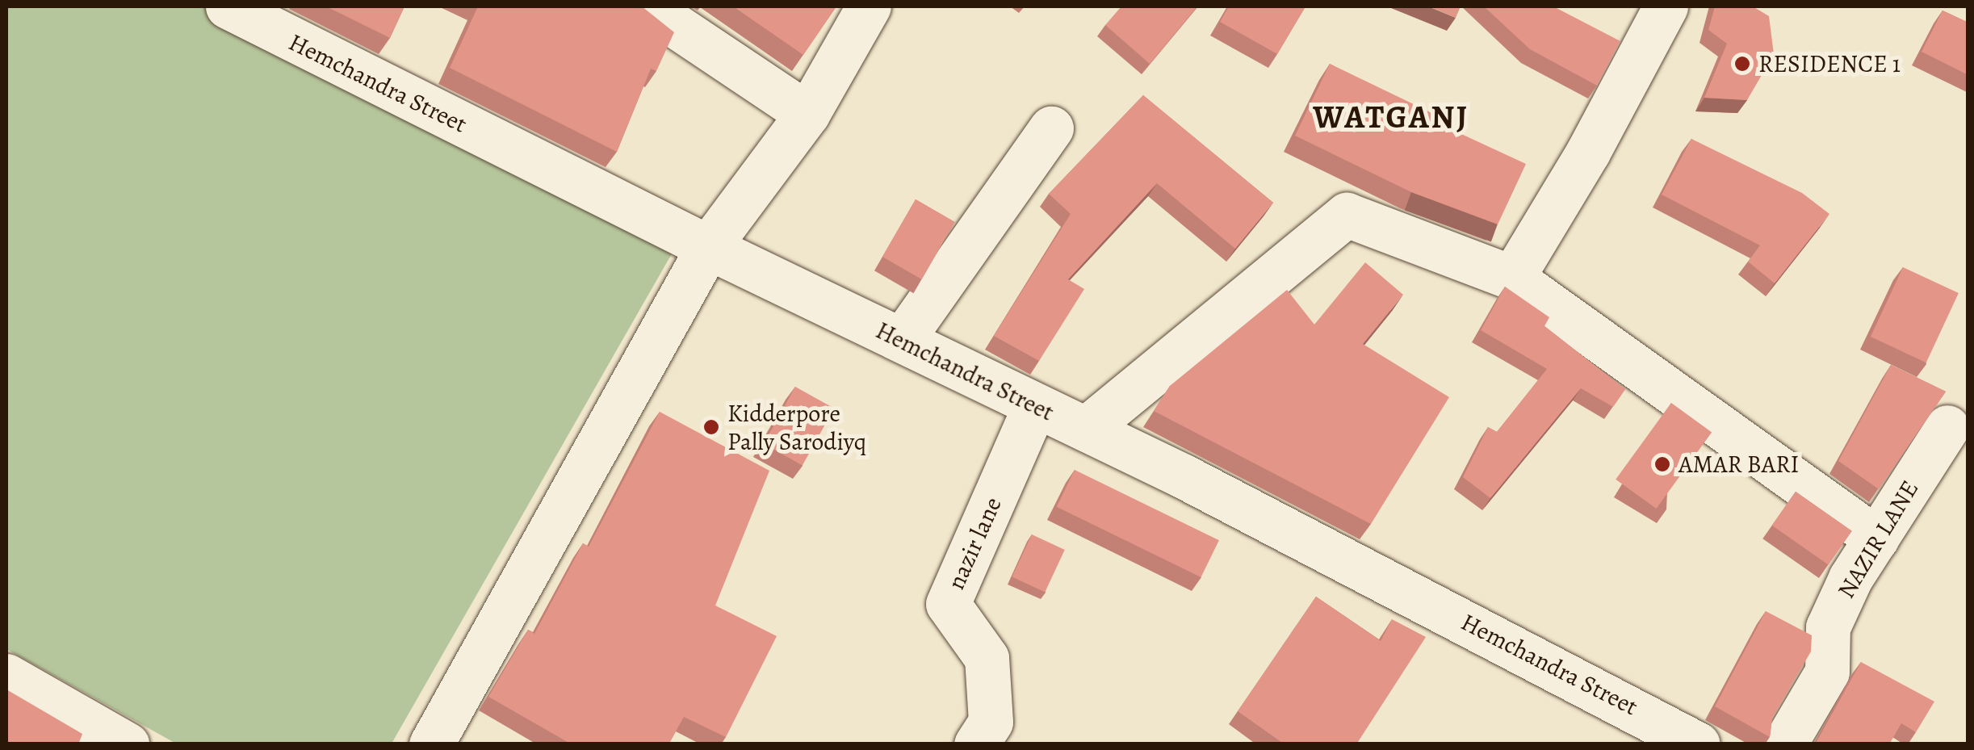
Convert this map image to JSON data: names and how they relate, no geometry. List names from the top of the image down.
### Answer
{
  "streets": {
    "street": ["Hemchandra Street", "NAZIR LANE", "nazir lane"]
  },
  "crossings": [
    ["Hemchandra Street", "nazir lane"]
  ],
  "districts": ["WATGANJ"],
  "places": ["RESIDENCE 1", "Kidderpore Pally Sarodiyq", "AMAR BARI"]
}
